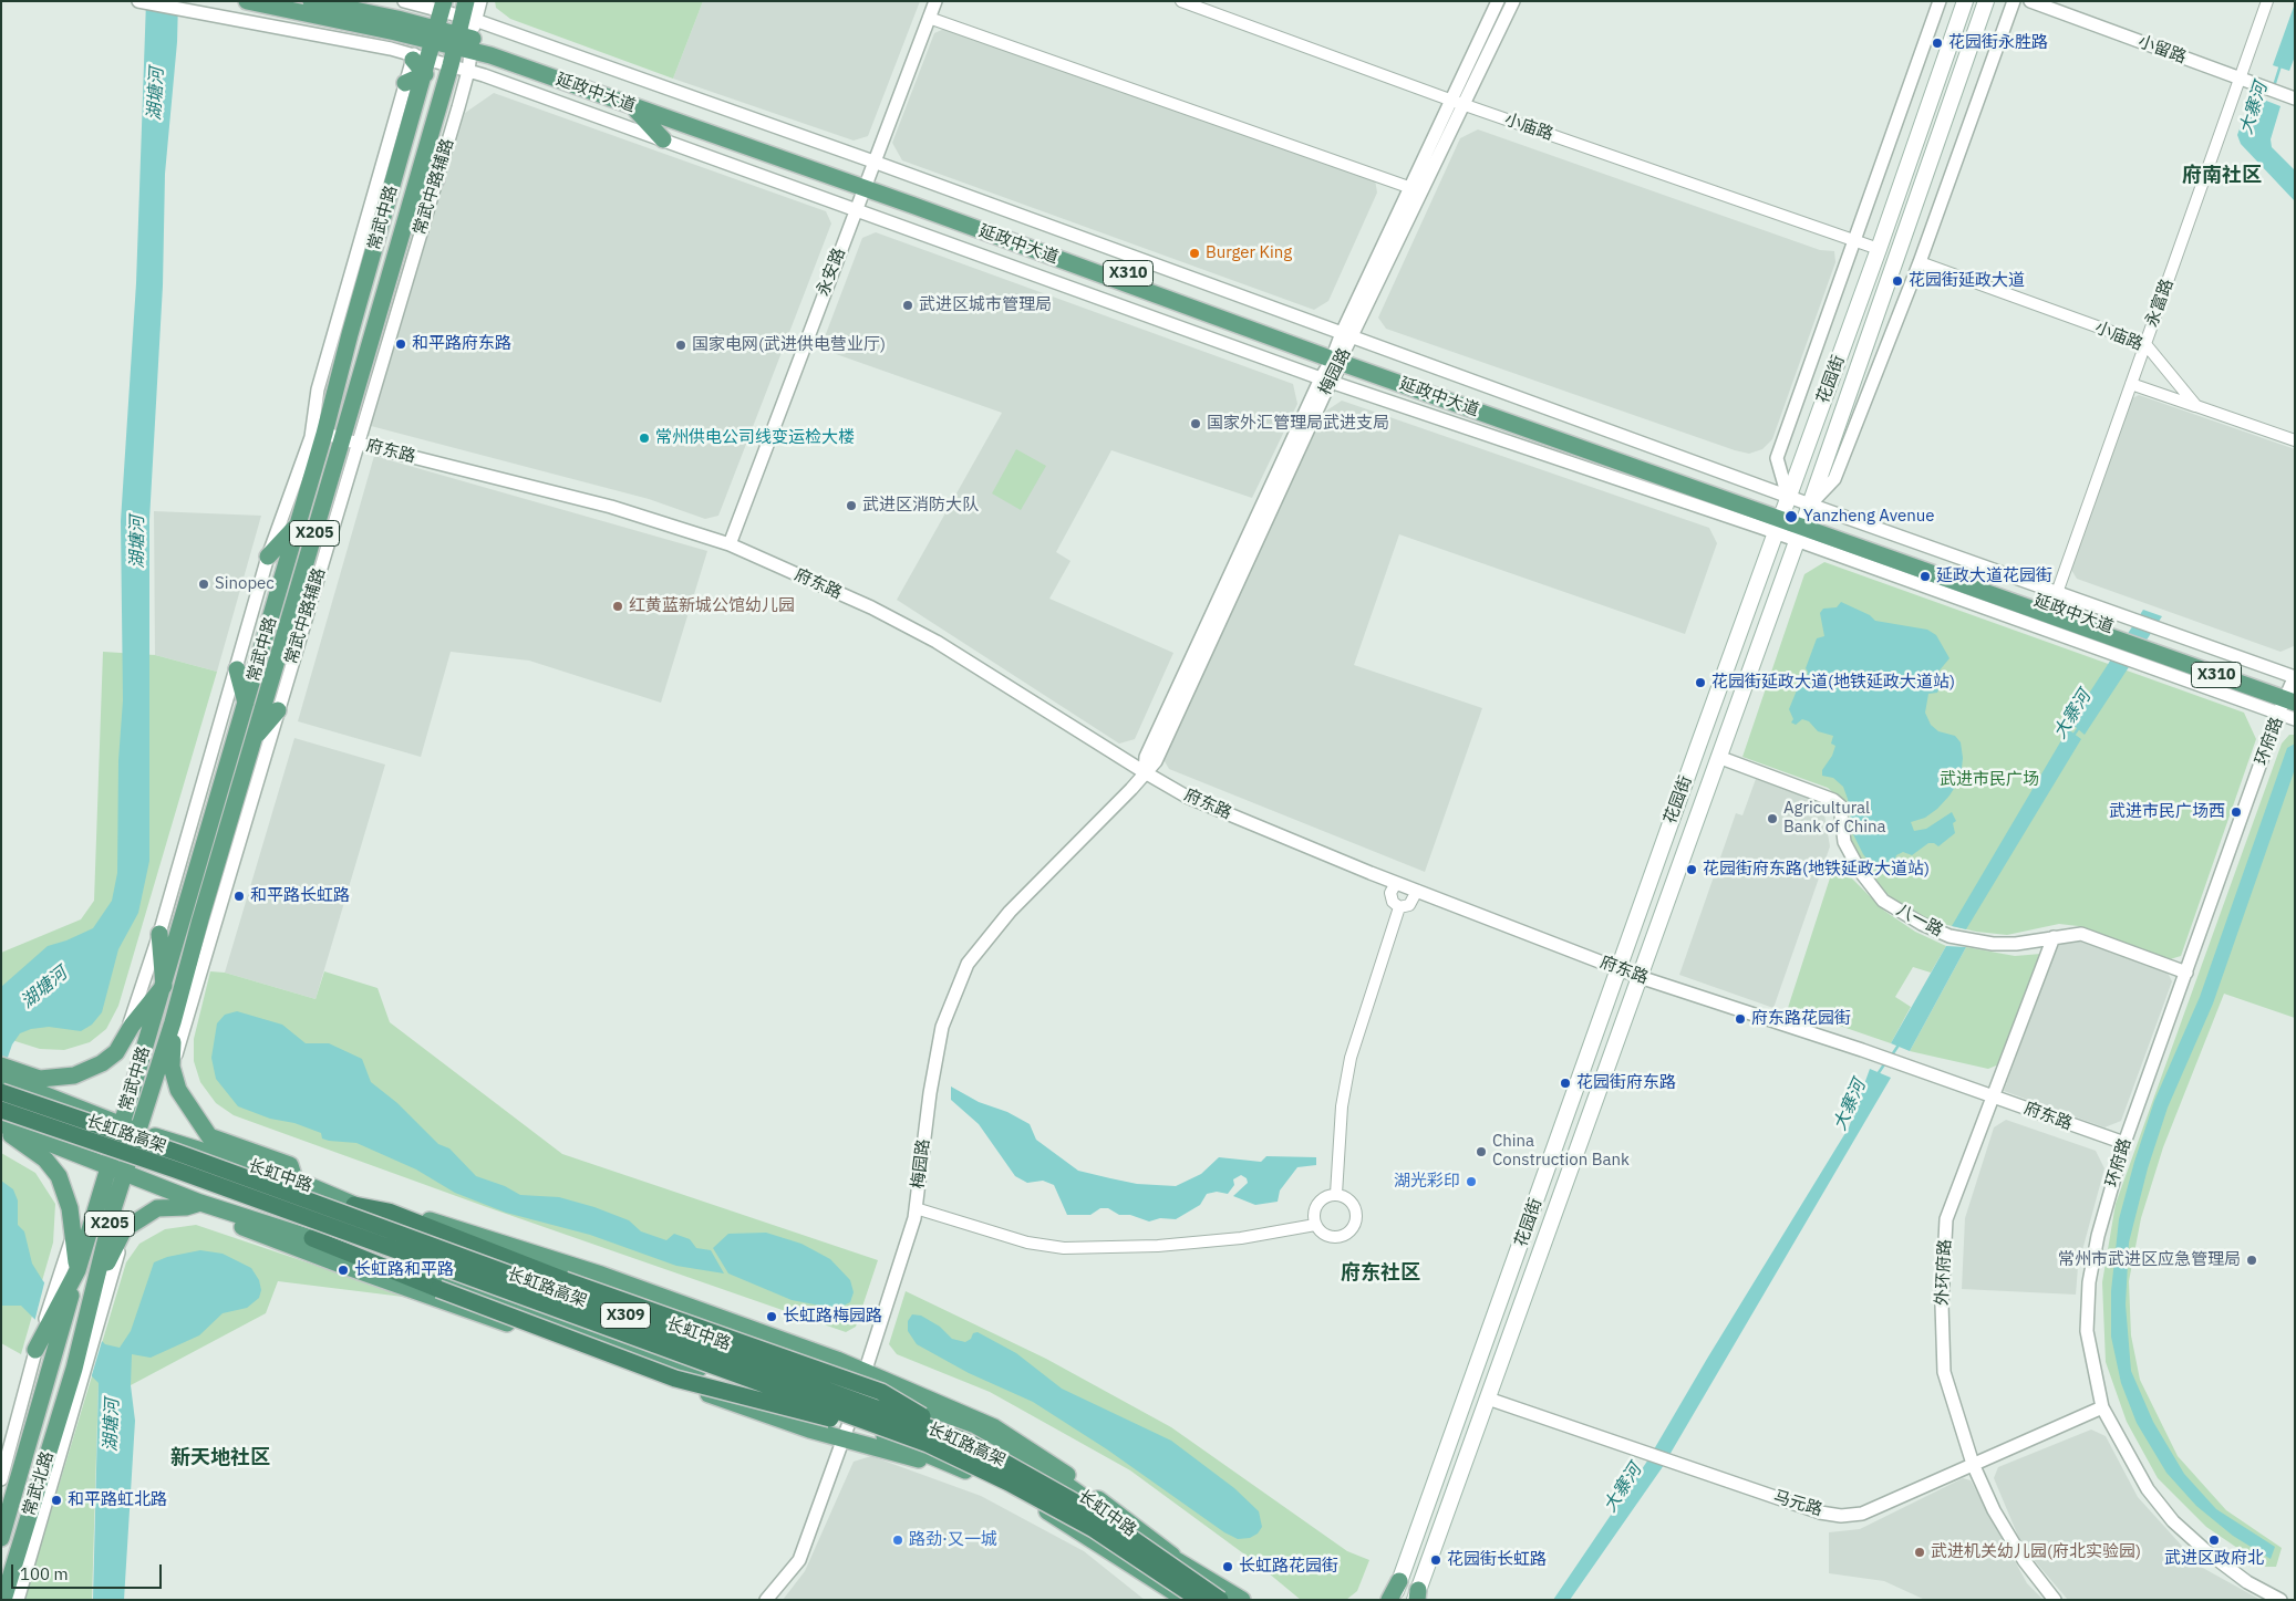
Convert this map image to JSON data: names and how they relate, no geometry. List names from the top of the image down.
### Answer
{
  "streets": {
    "highway": ["长虹路高架", "X309"],
    "main road": [
      "延政中大道",
      "常武中路",
      "X310",
      "花园街",
      "X205",
      "长虹中路",
      "常武北路"
    ],
    "street": [
      "小留路",
      "小庙路",
      "常武中路辅路",
      "永安路",
      "永富路",
      "梅园路",
      "府东路",
      "环府路",
      "八一路",
      "外环府路",
      "马元路"
    ]
  },
  "crossings": [
    ["小留路", "永富路"],
    ["延政中大道", "常武中路辅路"],
    ["延政中大道", "常武中路"],
    ["延政中大道", "永安路"],
    ["延政中大道", "X310"],
    ["延政中大道", "永富路"],
    ["延政中大道", "梅园路"],
    ["延政中大道", "花园街"],
    ["小庙路", "永富路"],
    ["小庙路", "梅园路"],
    ["小庙路", "花园街"],
    ["常武中路辅路", "常武中路"],
    ["常武中路辅路", "府东路"],
    ["常武中路", "府东路"],
    ["常武中路", "X205"],
    ["常武中路", "长虹中路"],
    ["永安路", "府东路"],
    ["X310", "花园街"],
    ["X310", "环府路"],
    ["梅园路", "府东路"],
    ["梅园路", "长虹中路"],
    ["花园街", "府东路"],
    ["花园街", "八一路"],
    ["花园街", "马元路"],
    ["府东路", "环府路"],
    ["府东路", "外环府路"],
    ["X205", "长虹中路"],
    ["X205", "常武北路"],
    ["环府路", "八一路"],
    ["环府路", "马元路"],
    ["八一路", "外环府路"],
    ["长虹路高架", "长虹中路"],
    ["外环府路", "马元路"]
  ],
  "districts": ["府南社区", "府东社区", "新天地社区"],
  "water": ["湖塘河", "大寨河"],
  "parks": ["武进市民广场"],
  "places": [
    "花园街永胜路",
    "Burger King",
    "花园街延政大道",
    "武进区城市管理局",
    "和平路府东路",
    "国家电网(武进供电营业厅)",
    "国家外汇管理局武进支局",
    "常州供电公司线变运检大楼",
    "武进区消防大队",
    "Yanzheng Avenue",
    "延政大道花园街",
    "Sinopec",
    "红黄蓝新城公馆幼儿园",
    "花园街延政大道(地铁延政大道站)",
    "武进市民广场西",
    "Agricultural Bank of China",
    "花园街府东路(地铁延政大道站)",
    "和平路长虹路",
    "府东路花园街",
    "花园街府东路",
    "China Construction Bank",
    "湖光彩印",
    "常州市武进区应急管理局",
    "长虹路和平路",
    "长虹路梅园路",
    "和平路虹北路",
    "路劲·又一城",
    "武进区政府北",
    "武进机关幼儿园(府北实验园)",
    "花园街长虹路",
    "长虹路花园街"
  ],
  "scale_bar": "100 m"
}
